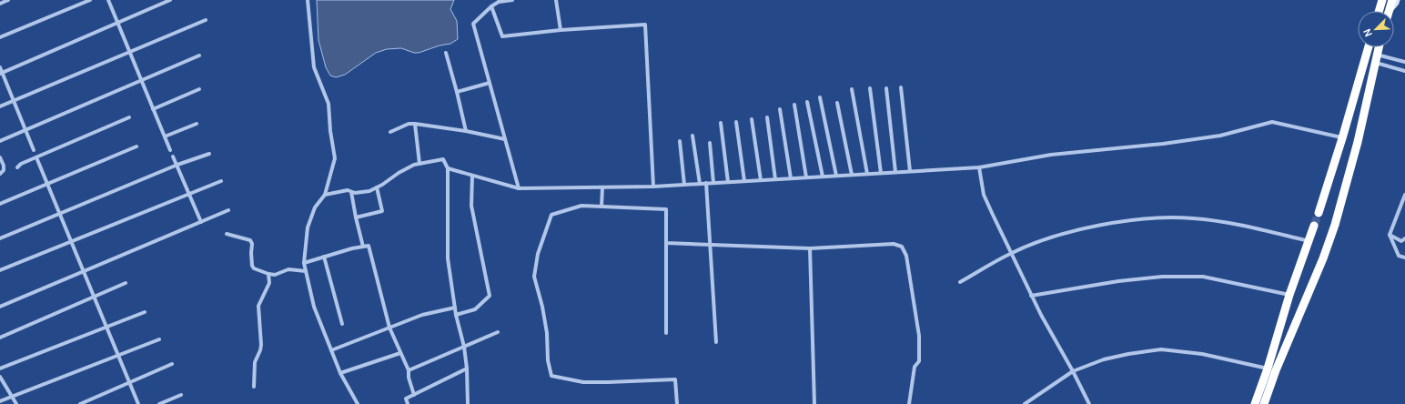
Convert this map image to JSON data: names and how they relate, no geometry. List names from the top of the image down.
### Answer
{
  "north": "bottom left"
}
